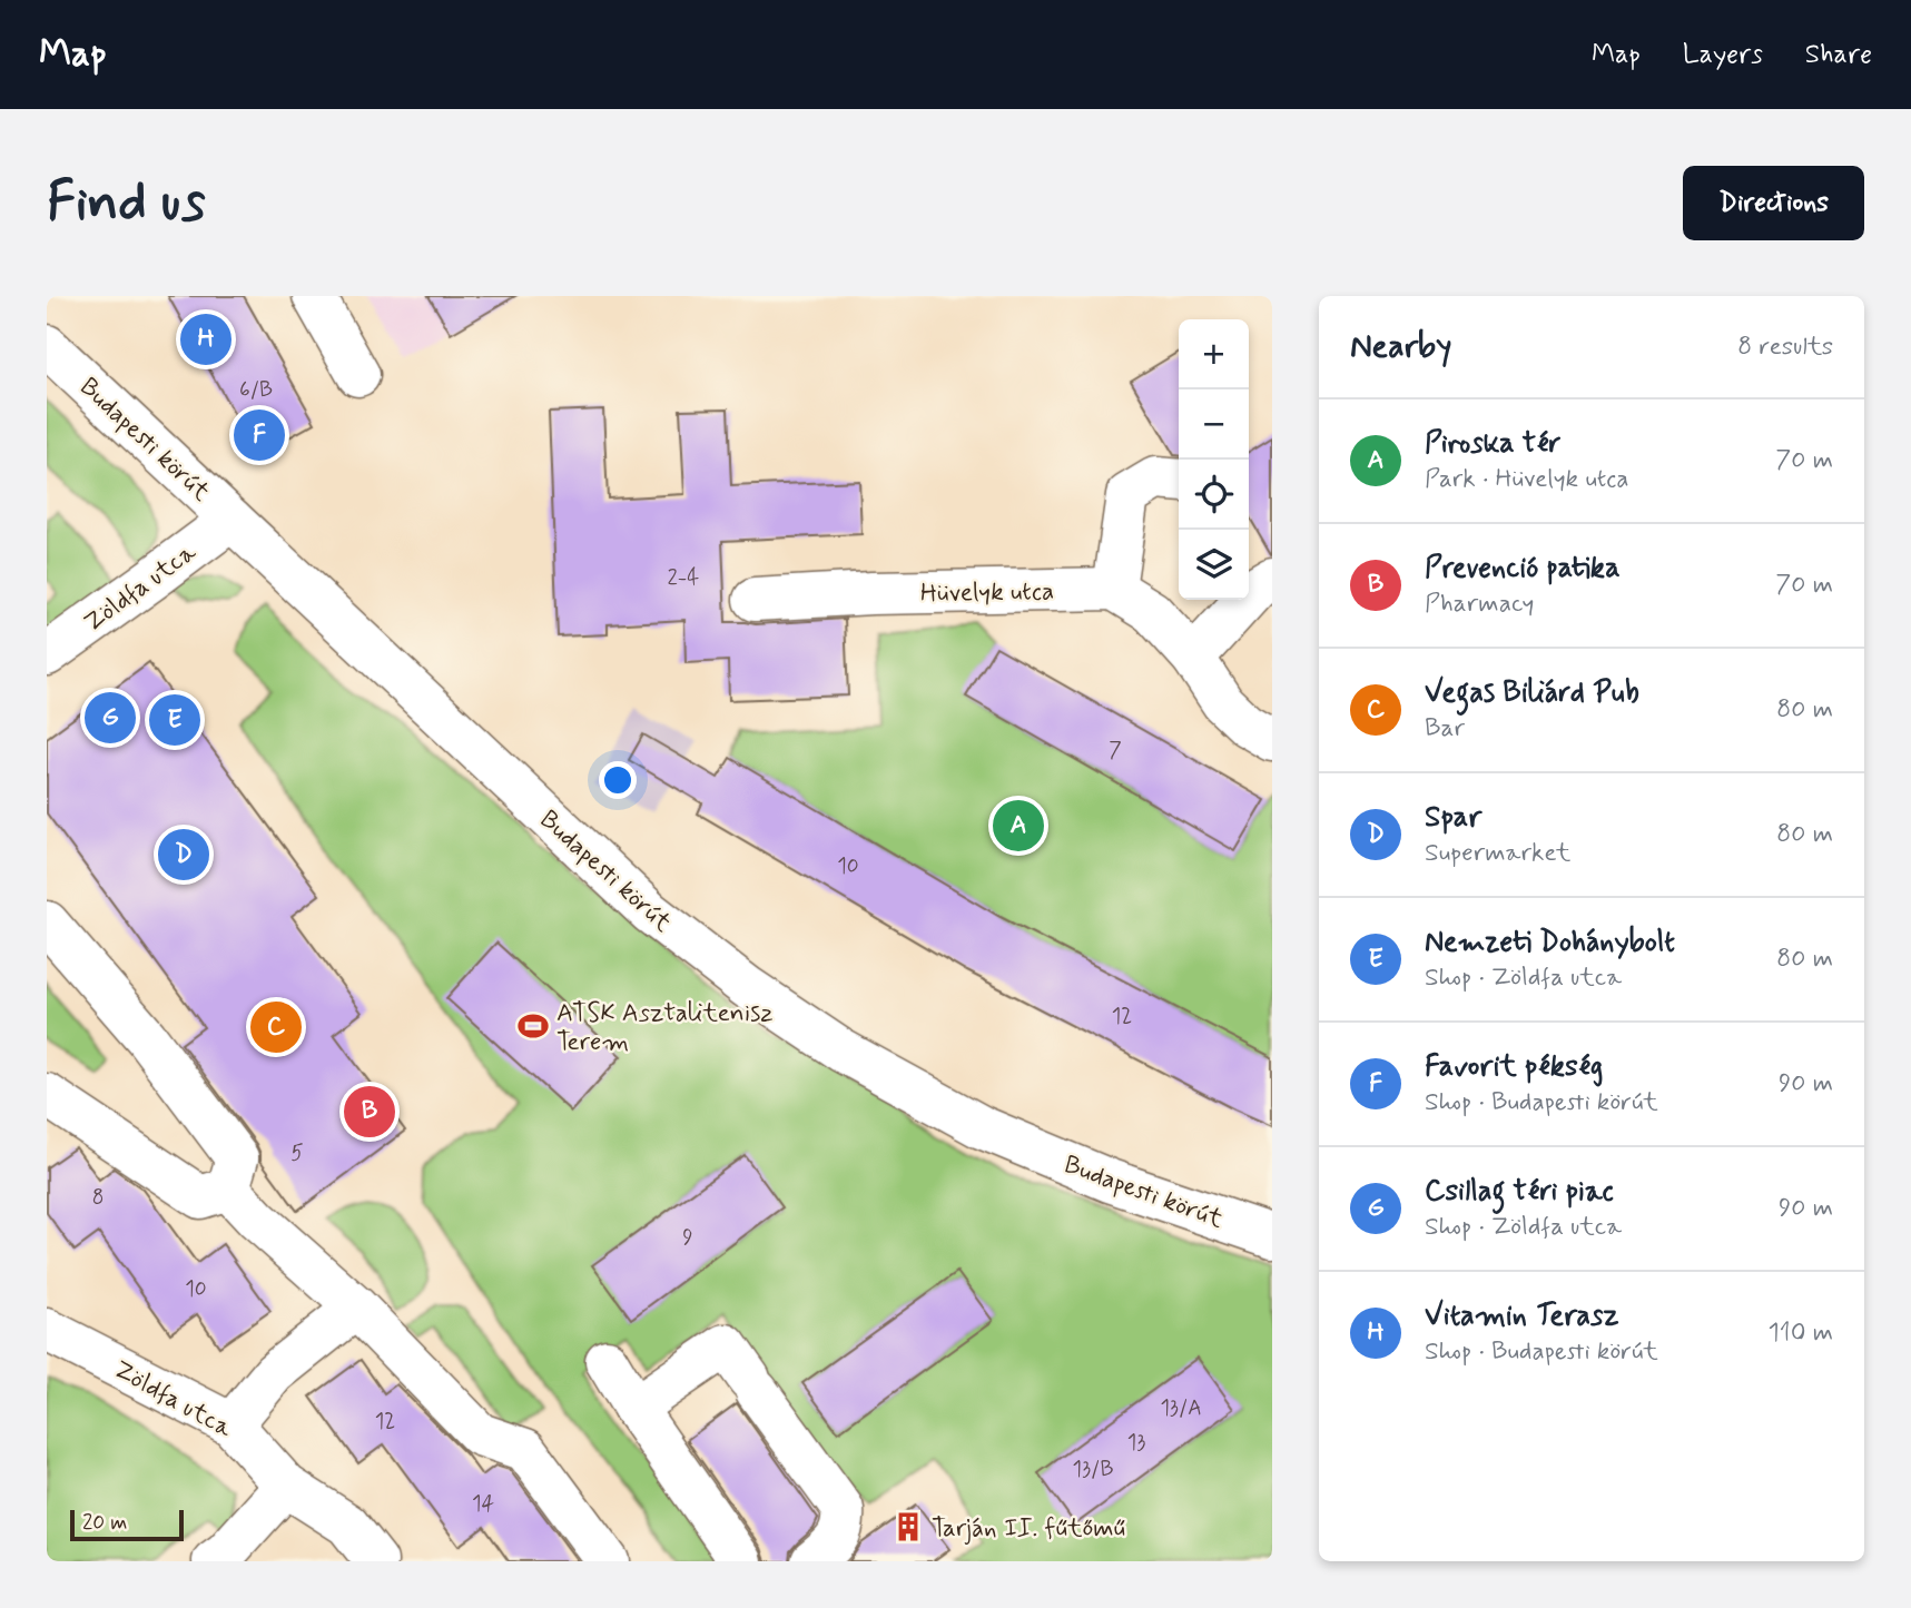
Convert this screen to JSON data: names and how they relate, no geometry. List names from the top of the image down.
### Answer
{
  "streets": {
    "street": ["Budapesti körút", "Zöldfa utca", "Hüvelyk utca"]
  },
  "crossings": [
    ["Budapesti körút", "Zöldfa utca"]
  ],
  "places": {
    "sports": ["ATSK Asztalitenisz Terem"],
    "building": ["Tarján II. fűtőmű"]
  },
  "house_numbers": [
    "6/B",
    "2-4",
    "7",
    "10",
    "12",
    "5",
    "8",
    "9",
    "10",
    "13/A",
    "12",
    "13",
    "13/B",
    "14"
  ],
  "scale_bar": "20 m",
  "page": {
    "header": "Map",
    "nav": ["Map", "Layers", "Share"],
    "buttons": "Directions",
    "title": "Find us",
    "heading": ["Nearby", "8 results"],
    "pins": [
      "H",
      "F",
      "G",
      "E",
      "A",
      "D",
      "C",
      "B"
    ],
    "map_buttons": ["+", "−"],
    "list": [
      {
        "mark": "A",
        "name": "Piroska tér",
        "note": "Park · Hüvelyk utca",
        "value": "70 m"
      },
      {
        "mark": "B",
        "name": "Prevenció patika",
        "note": "Pharmacy",
        "value": "70 m"
      },
      {
        "mark": "C",
        "name": "Vegas Biliárd Pub",
        "note": "Bar",
        "value": "80 m"
      },
      {
        "mark": "D",
        "name": "Spar",
        "note": "Supermarket",
        "value": "80 m"
      },
      {
        "mark": "E",
        "name": "Nemzeti Dohánybolt",
        "note": "Shop · Zöldfa utca",
        "value": "80 m"
      },
      {
        "mark": "F",
        "name": "Favorit pékség",
        "note": "Shop · Budapesti körút",
        "value": "90 m"
      },
      {
        "mark": "G",
        "name": "Csillag téri piac",
        "note": "Shop · Zöldfa utca",
        "value": "90 m"
      },
      {
        "mark": "H",
        "name": "Vitamin Terasz",
        "note": "Shop · Budapesti körút",
        "value": "110 m"
      }
    ],
    "scale": "20 m"
  }
}
